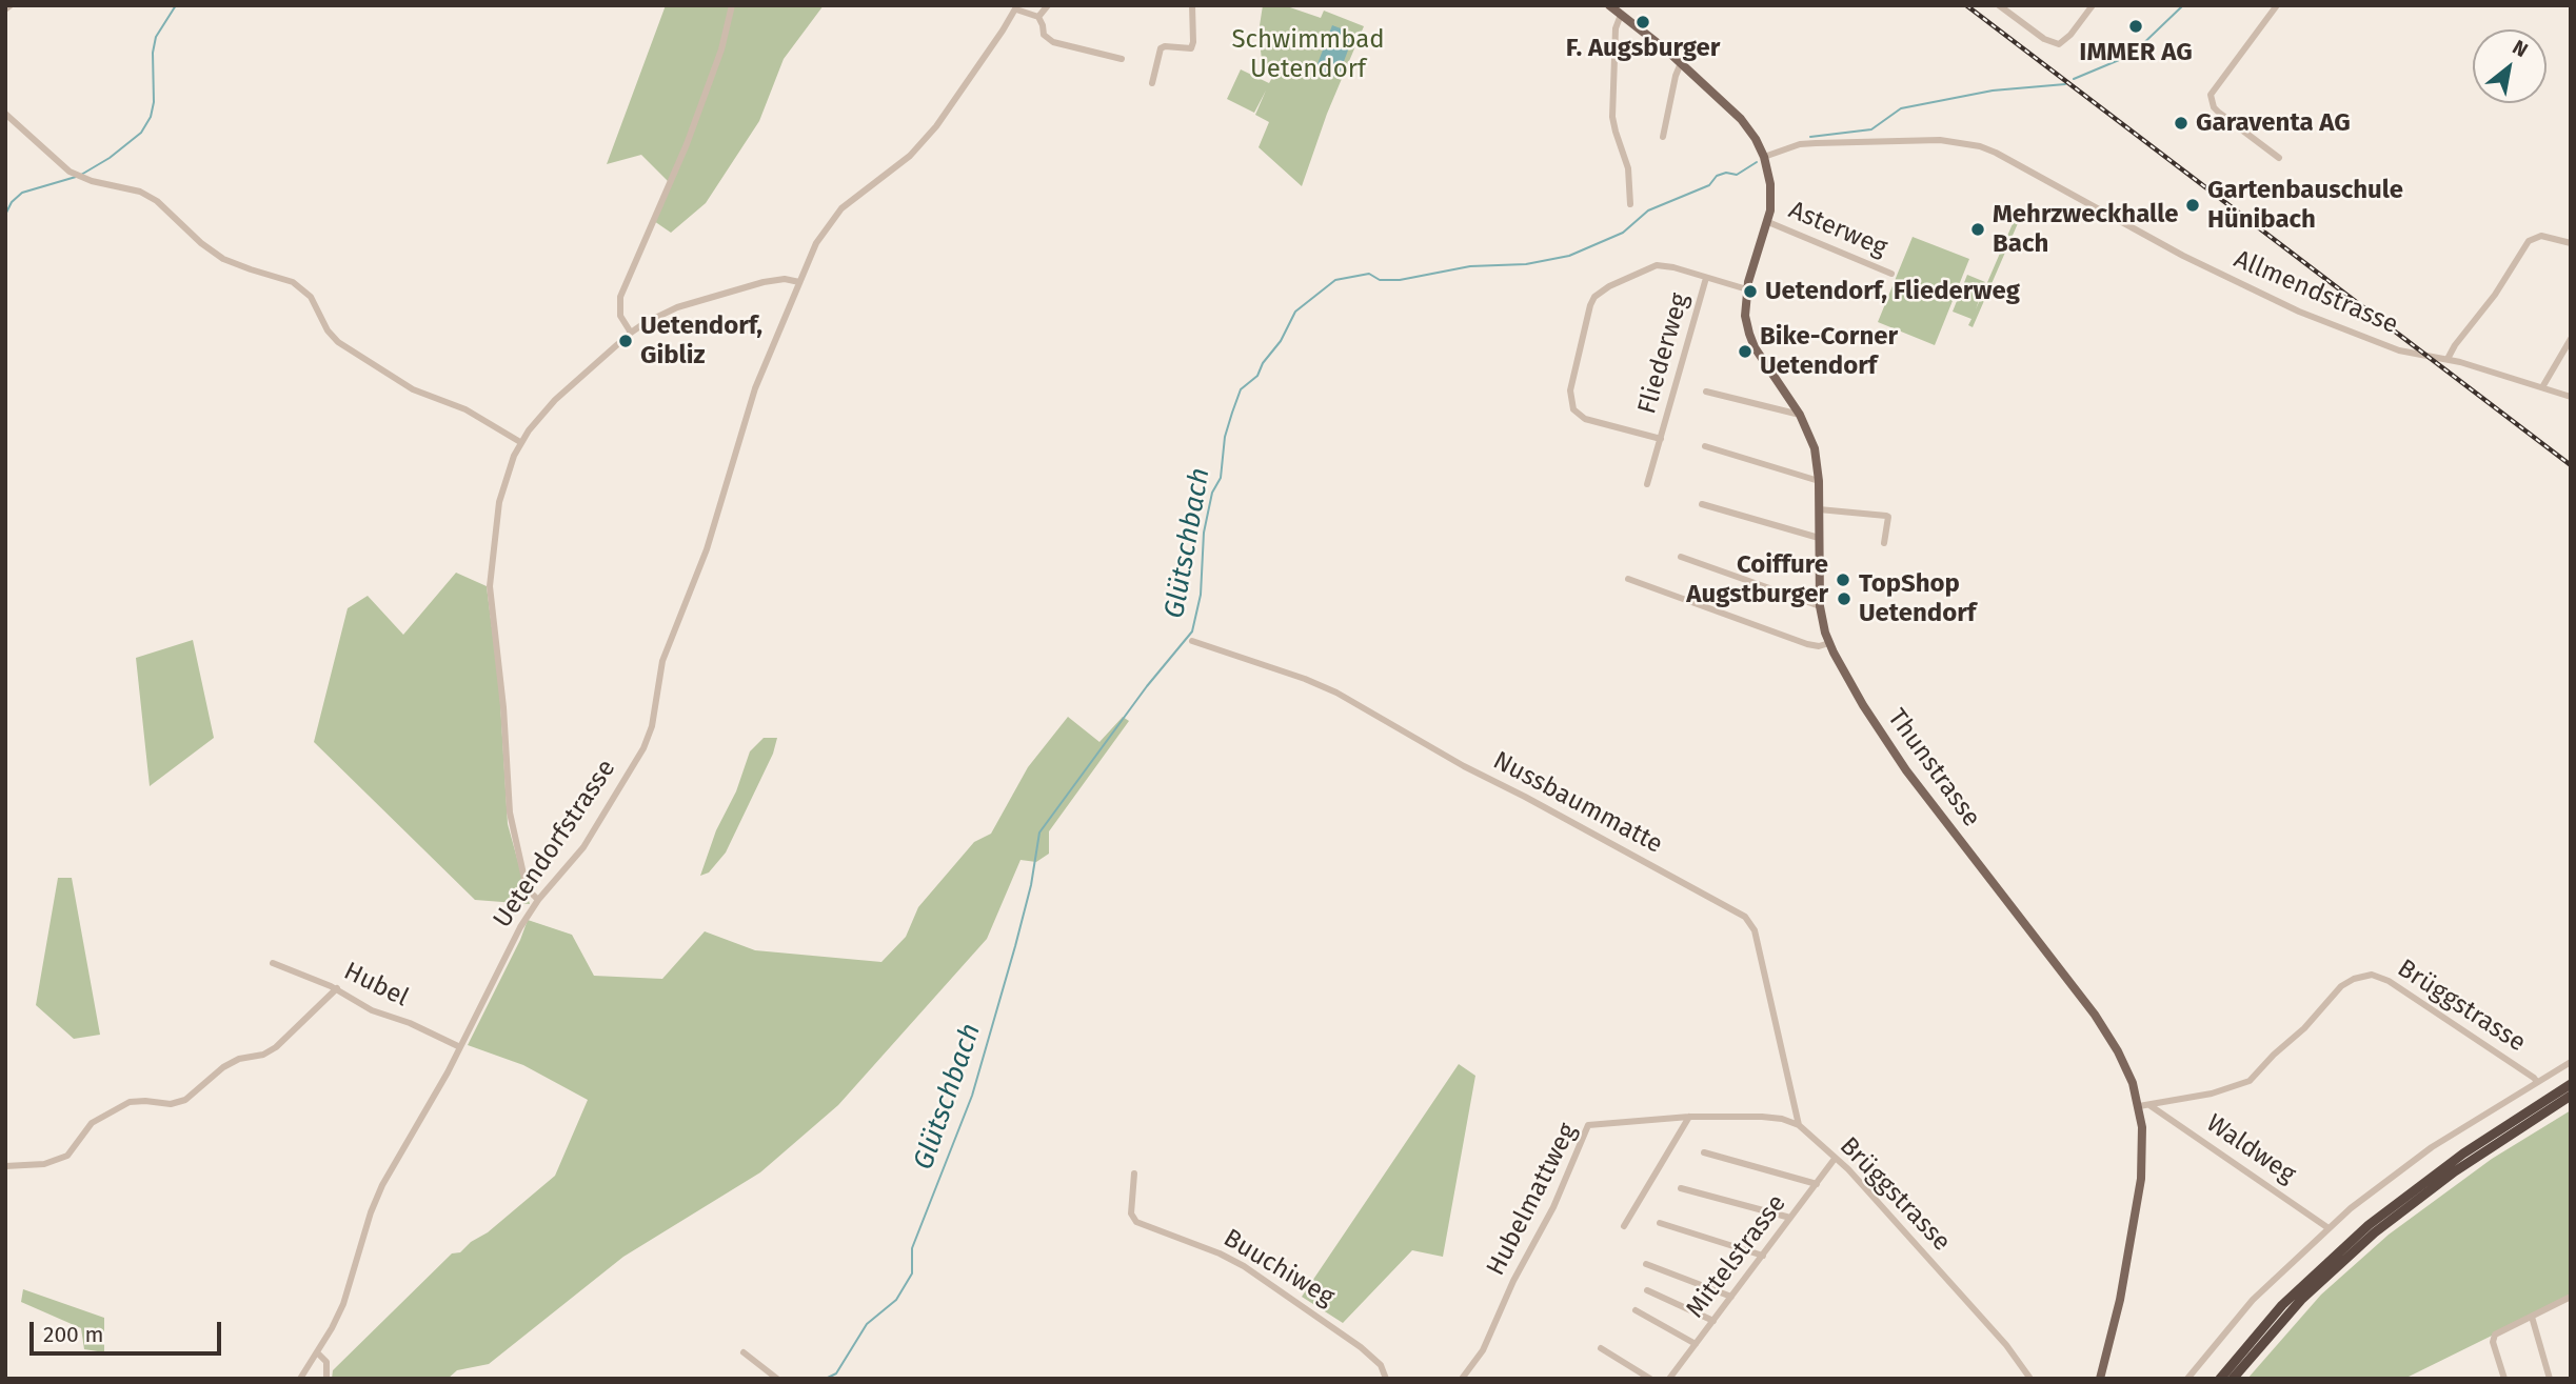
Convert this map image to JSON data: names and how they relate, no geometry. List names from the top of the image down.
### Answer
{
  "streets": {
    "main road": ["Thunstrasse"],
    "street": [
      "Asterweg",
      "Allmendstrasse",
      "Fliederweg",
      "Nussbaummatte",
      "Uetendorfstrasse",
      "Hubel",
      "Brüggstrasse",
      "Waldweg",
      "Hubelmattweg",
      "Mittelstrasse",
      "Buuchiweg"
    ]
  },
  "crossings": [
    ["Asterweg", "Thunstrasse"],
    ["Allmendstrasse", "Thunstrasse"],
    ["Fliederweg", "Thunstrasse"],
    ["Thunstrasse", "Brüggstrasse"],
    ["Nussbaummatte", "Brüggstrasse"],
    ["Uetendorfstrasse", "Hubel"],
    ["Brüggstrasse", "Waldweg"],
    ["Brüggstrasse", "Mittelstrasse"]
  ],
  "water": ["Glütschbach"],
  "parks": ["Schwimmbad Uetendorf"],
  "places": [
    "F. Augsburger",
    "IMMER AG",
    "Garaventa AG",
    "Gartenbauschule Hünibach",
    "Mehrzweckhalle Bach",
    "Uetendorf, Fliederweg",
    "Uetendorf, Gibliz",
    "Bike-Corner Uetendorf",
    "Coiffure Augstburger",
    "TopShop Uetendorf"
  ],
  "scale_bar": "200 m",
  "north": "top right"
}
